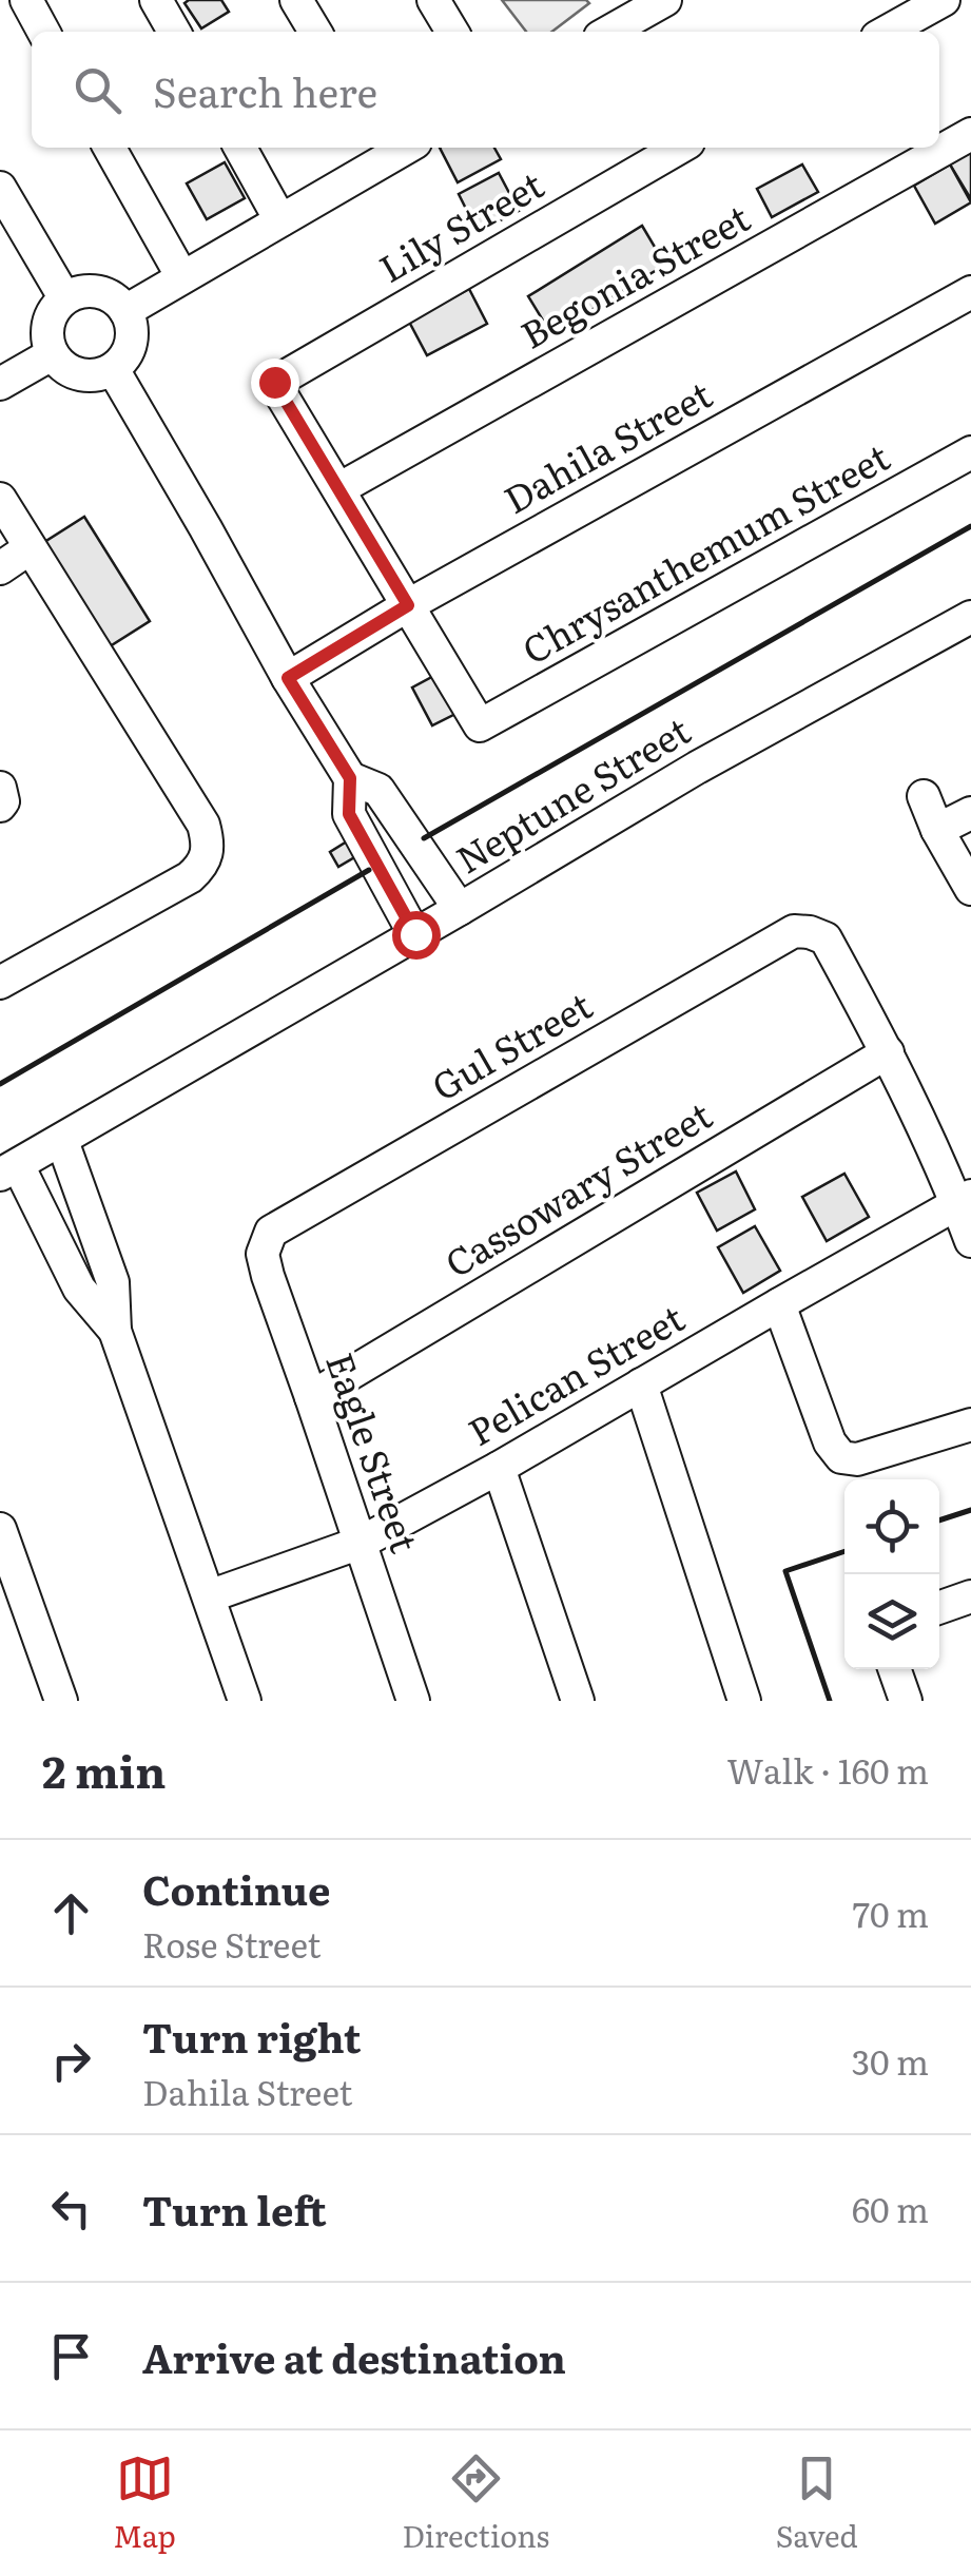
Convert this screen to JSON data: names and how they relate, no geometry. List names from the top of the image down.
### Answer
{
  "streets": {
    "street": [
      "Lily Street",
      "Begonia Street",
      "Dahila Street",
      "Chrysanthemum Street",
      "Neptune Street",
      "Gul Street",
      "Cassowary Street",
      "Pelican Street",
      "Eagle Street"
    ]
  },
  "crossings": [
    ["Lily Street", "Begonia Street"],
    ["Dahila Street", "Chrysanthemum Street"],
    ["Gul Street", "Cassowary Street"],
    ["Gul Street", "Eagle Street"],
    ["Cassowary Street", "Eagle Street"],
    ["Pelican Street", "Eagle Street"]
  ],
  "page": {
    "search": "Search here",
    "heading": ["2 min", "Walk · 160 m"],
    "list": [
      ["Continue", "Rose Street", "70 m"],
      ["Turn right", "Dahila Street", "30 m"],
      ["Turn left", "60 m"],
      "Arrive at destination"
    ],
    "nav": ["Map", "Directions", "Saved"]
  }
}
